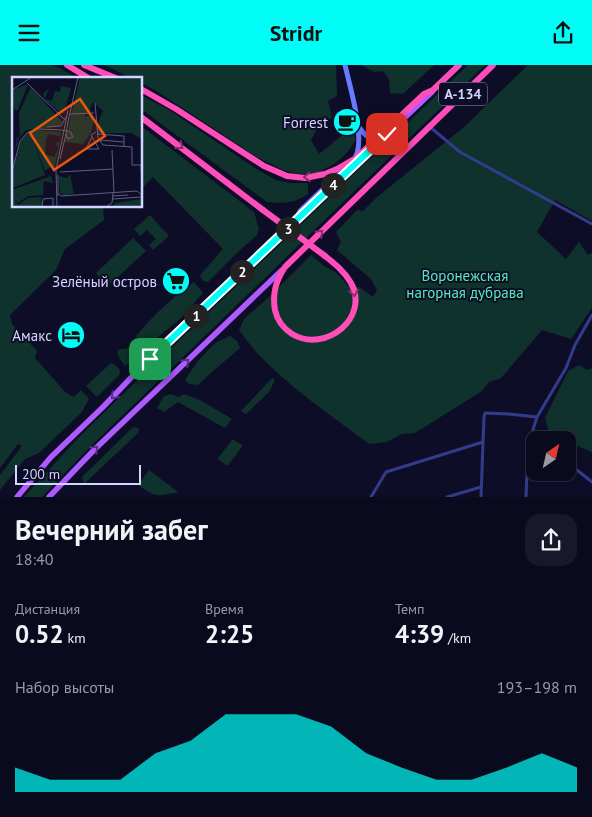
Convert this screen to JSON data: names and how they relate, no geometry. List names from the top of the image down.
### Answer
{
  "streets": {
    "highway": ["А-134"]
  },
  "parks": ["Воронежская нагорная дубрава"],
  "places": {
    "cafe": ["Forrest"],
    "supermarket": ["Зелёный остров"],
    "hotel": ["Амакс"]
  },
  "scale_bar": "200 m",
  "north": "top right",
  "page": {
    "header": "Stridr",
    "pins": [
      "4",
      "3",
      "2",
      "1"
    ],
    "scale": "200 m",
    "heading": ["Вечерний забег", "18:40"],
    "stats": [
      ["Дистанция", "0.52 km"],
      ["Время", "2:25"],
      ["Темп", "4:39 /km"]
    ],
    "chart": ["Набор высоты", "193–198 m"]
  }
}
